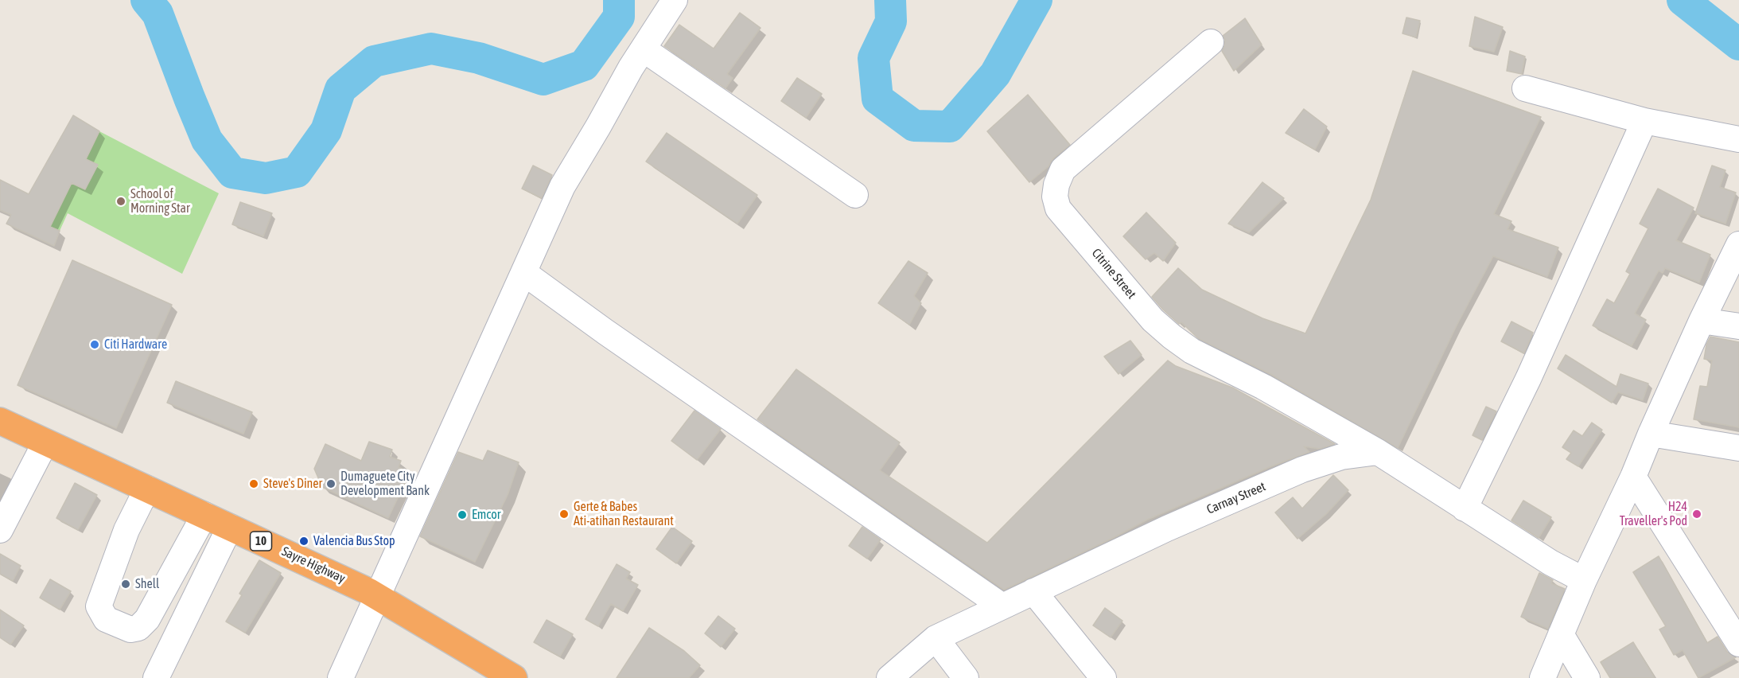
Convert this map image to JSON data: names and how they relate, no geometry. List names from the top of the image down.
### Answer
{
  "streets": {
    "highway": ["10", "Sayre Highway"],
    "street": ["Citrine Street", "Carnay Street"]
  },
  "crossings": [
    ["Citrine Street", "Carnay Street"]
  ],
  "places": [
    "School of Morning Star",
    "Citi Hardware",
    "Steve's Diner",
    "Dumaguete City Development Bank",
    "Gerte & Babes Ati-atihan Restaurant",
    "H24 Traveller's Pod",
    "Emcor",
    "Valencia Bus Stop",
    "Shell"
  ]
}
